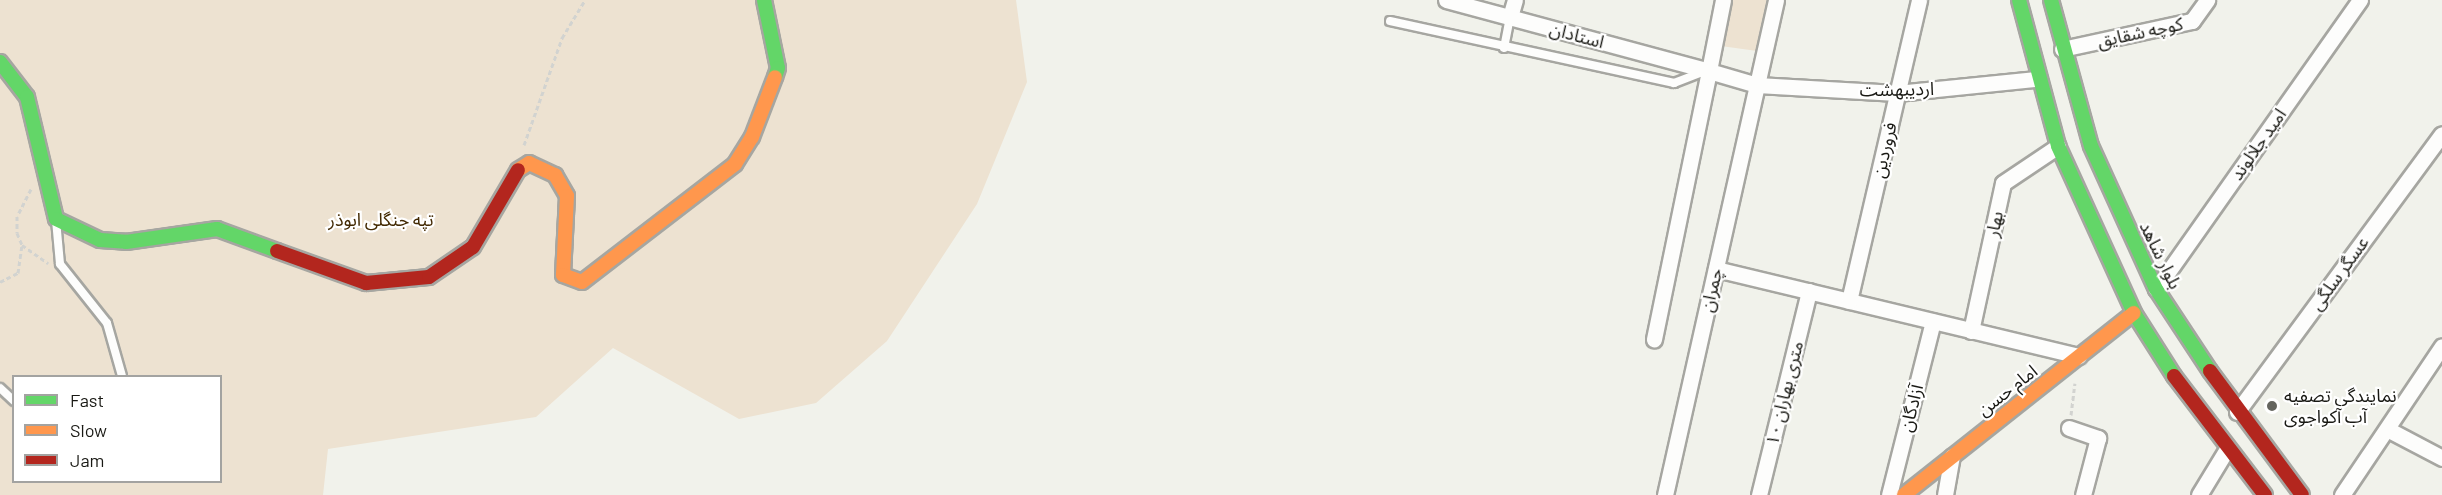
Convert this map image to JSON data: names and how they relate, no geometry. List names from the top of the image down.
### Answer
{
  "streets": {
    "street": [
      "کوچه شقایق",
      "استادان",
      "اردیبهشت",
      "امید جلالوند",
      "فروردین",
      "بهار",
      "بلوار شاهد",
      "عسگر سلگی",
      "چمران",
      "امام حسن",
      "۱۰ متری بهاران",
      "آزادگان"
    ]
  },
  "crossings": [
    ["کوچه شقایق", "بلوار شاهد"],
    ["اردیبهشت", "فروردین"],
    ["اردیبهشت", "چمران"],
    ["امید جلالوند", "بلوار شاهد"],
    ["بلوار شاهد", "عسگر سلگی"]
  ],
  "parks": ["تپه جنگلی ابوذر"],
  "places": ["نمایندگی تصفیه آب آکواجوی"],
  "legend": ["Fast", "Slow", "Jam"]
}
